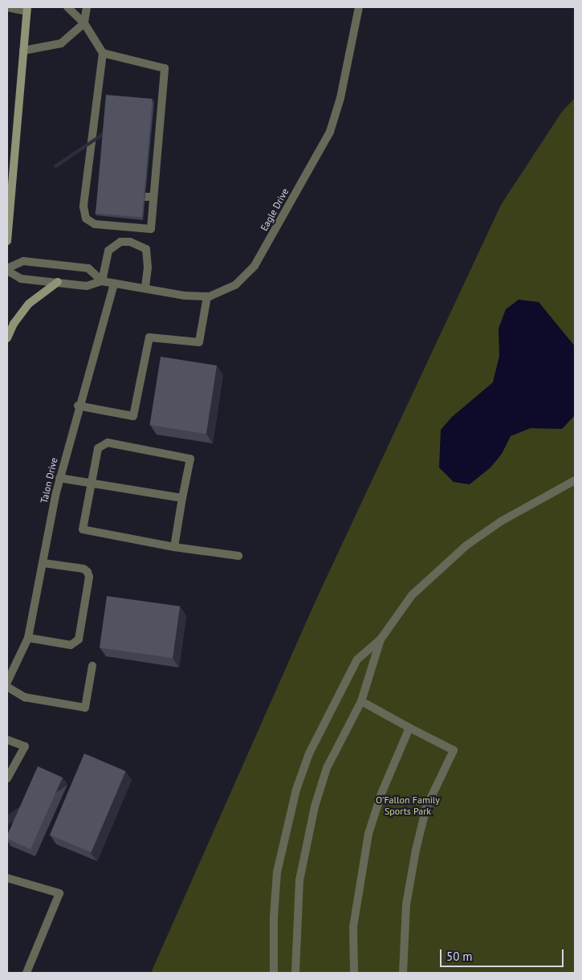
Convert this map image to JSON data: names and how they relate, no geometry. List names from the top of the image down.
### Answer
{
  "streets": {
    "street": ["Eagle Drive", "Talon Drive"]
  },
  "crossings": [
    ["Eagle Drive", "Talon Drive"]
  ],
  "parks": ["O'Fallon Family Sports Park"],
  "scale_bar": "50 m"
}
